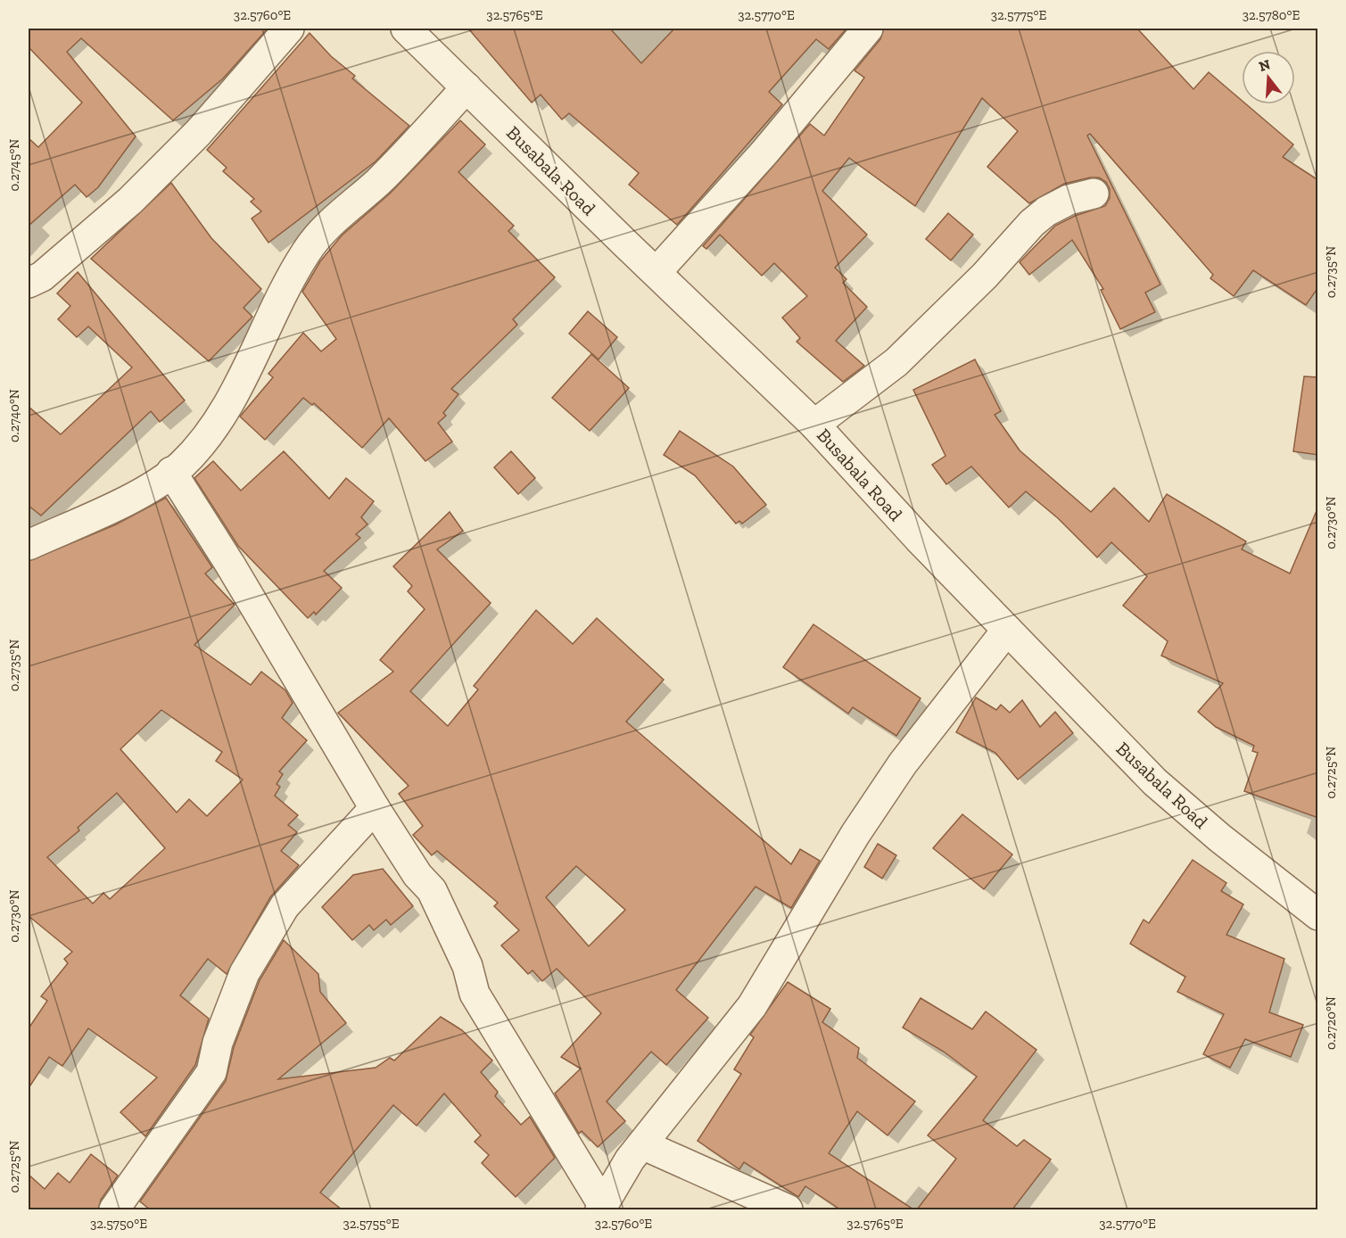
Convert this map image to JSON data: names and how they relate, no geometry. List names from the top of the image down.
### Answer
{
  "streets": {
    "street": ["Busabala Road"]
  },
  "north": "top",
  "coordinates": [
    "32.5760°E",
    "32.5765°E",
    "32.5770°E",
    "32.5775°E",
    "32.5780°E",
    "0.2745°N",
    "0.2735°N",
    "0.2740°N",
    "0.2730°N",
    "0.2725°N",
    "0.2720°N",
    "32.5750°E",
    "32.5755°E"
  ]
}
